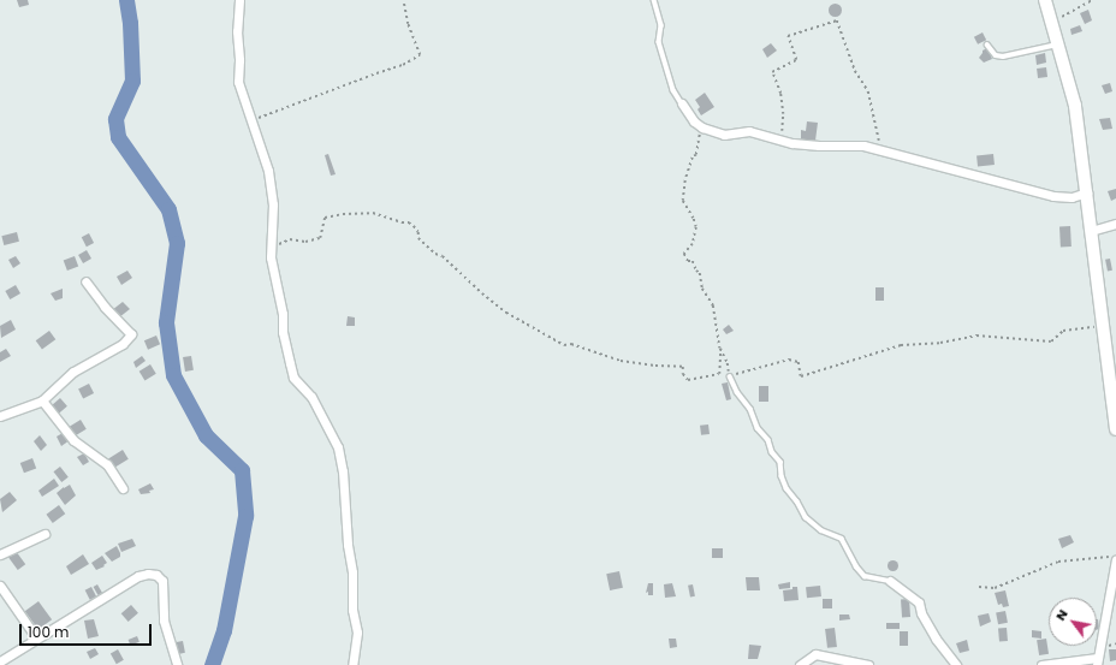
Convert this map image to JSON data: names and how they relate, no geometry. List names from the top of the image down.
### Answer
{
  "scale_bar": "100 m",
  "north": "top left"
}
